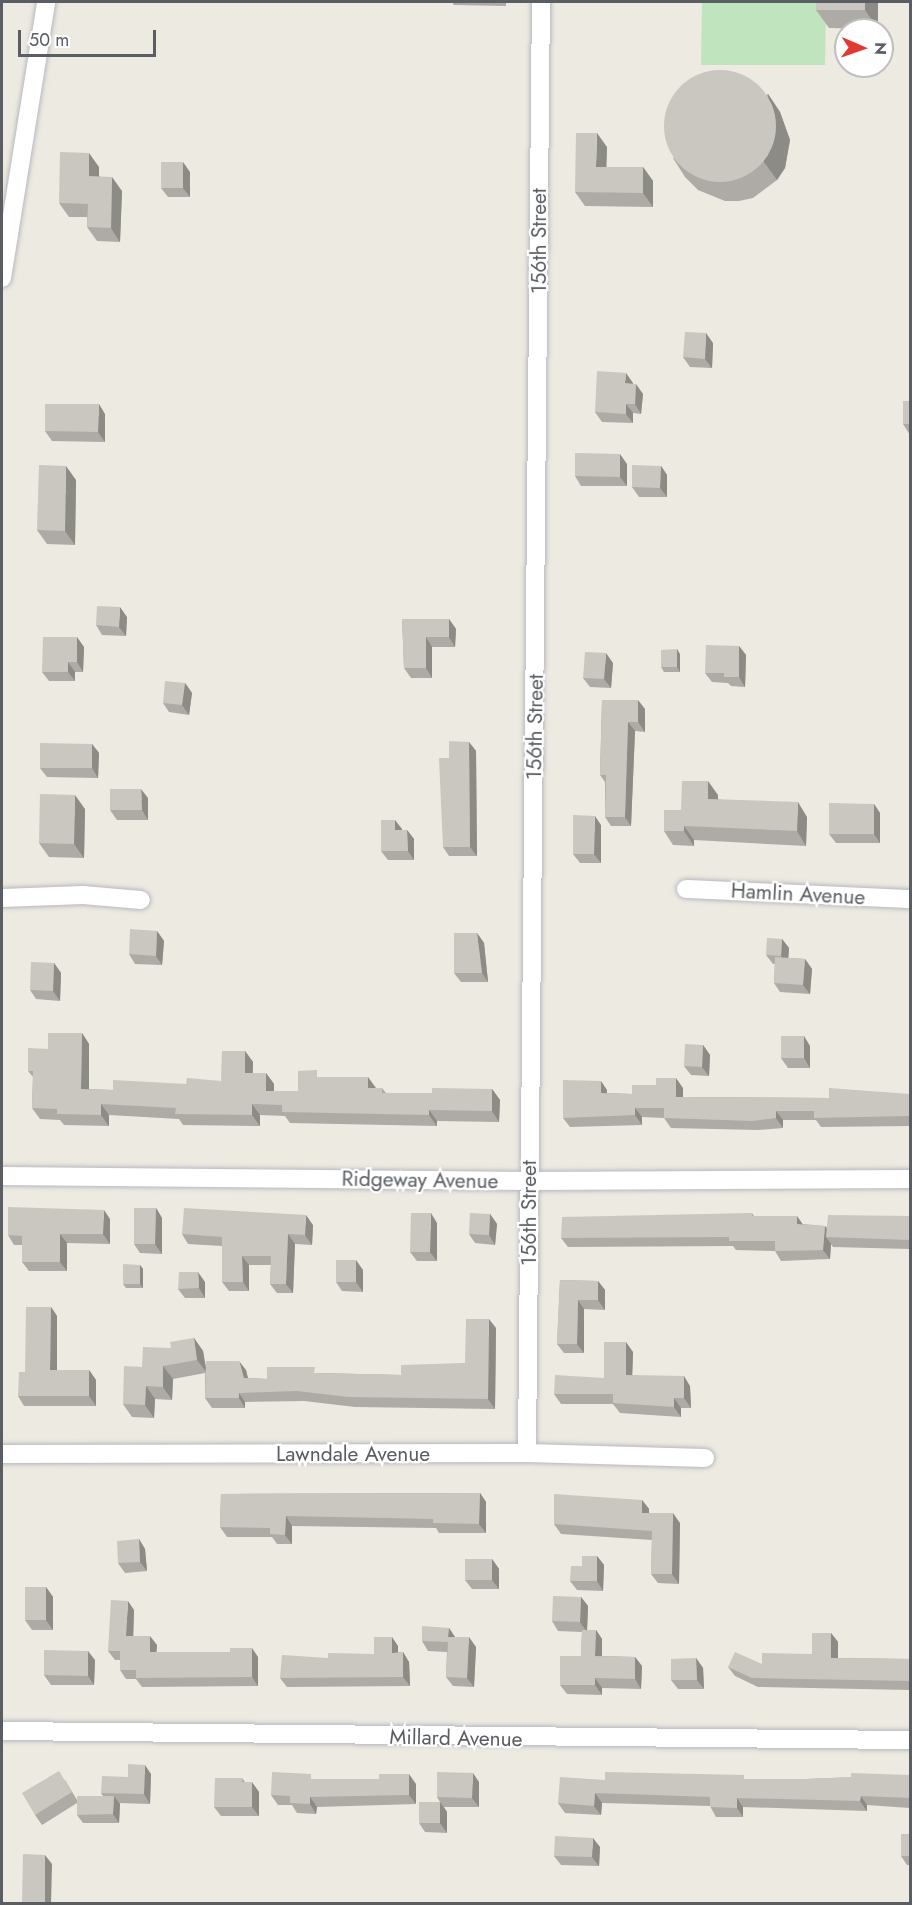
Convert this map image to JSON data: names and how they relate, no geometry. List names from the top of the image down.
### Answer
{
  "streets": {
    "street": [
      "156th Street",
      "Hamlin Avenue",
      "Ridgeway Avenue",
      "Lawndale Avenue",
      "Millard Avenue"
    ]
  },
  "crossings": [
    ["156th Street", "Ridgeway Avenue"],
    ["156th Street", "Lawndale Avenue"]
  ],
  "scale_bar": "50 m",
  "north": "right"
}
